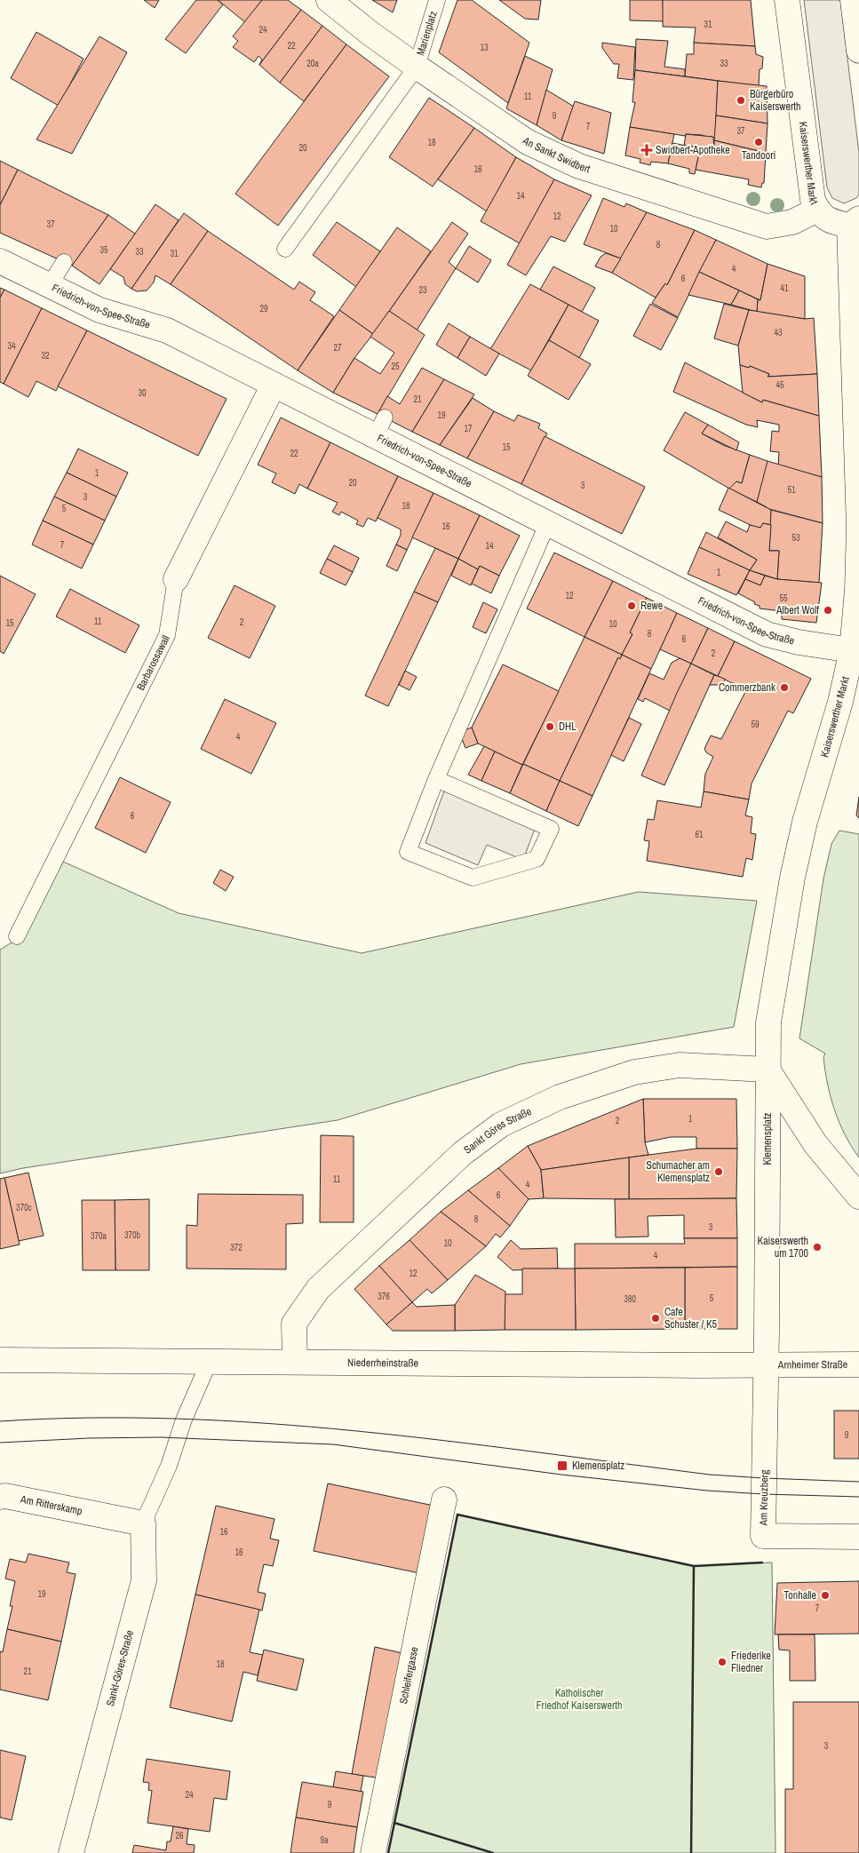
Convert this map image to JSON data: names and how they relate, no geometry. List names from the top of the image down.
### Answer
{
  "streets": {
    "street": [
      "An Sankt Swidbert",
      "Kaiserswerther Markt",
      "Friedrich-von-Spee-Straße",
      "Barbarossawall",
      "Sankt Göres Straße",
      "Klemensplatz",
      "Niederrheinstraße",
      "Arnheimer Straße",
      "Am Kreuzberg",
      "Am Ritterskamp",
      "Sankt-Göres-Straße",
      "Schleifergasse"
    ],
    "lane": ["Marienplatz"]
  },
  "crossings": [
    ["Marienplatz", "An Sankt Swidbert"],
    ["An Sankt Swidbert", "Kaiserswerther Markt"],
    ["Kaiserswerther Markt", "Friedrich-von-Spee-Straße"],
    ["Kaiserswerther Markt", "Sankt Göres Straße"],
    ["Kaiserswerther Markt", "Klemensplatz"],
    ["Friedrich-von-Spee-Straße", "Barbarossawall"],
    ["Sankt Göres Straße", "Klemensplatz"],
    ["Sankt Göres Straße", "Niederrheinstraße"],
    ["Klemensplatz", "Niederrheinstraße"],
    ["Klemensplatz", "Arnheimer Straße"],
    ["Klemensplatz", "Am Kreuzberg"],
    ["Niederrheinstraße", "Arnheimer Straße"],
    ["Niederrheinstraße", "Am Kreuzberg"],
    ["Arnheimer Straße", "Am Kreuzberg"],
    ["Am Ritterskamp", "Sankt-Göres-Straße"]
  ],
  "parks": ["Katholischer Friedhof Kaiserswerth"],
  "places": {
    "other": [
      "Bürgerbüro Kaiserswerth",
      "Tandoori",
      "Rewe",
      "Albert Wolf",
      "Commerzbank",
      "DHL",
      "Schumacher am Klemensplatz",
      "Kaiserswerth um 1700",
      "Cafe Schuster / K5",
      "Tonhalle",
      "Friederike Fliedner"
    ],
    "health": ["Swidbert-Apotheke"],
    "transit": ["Klemensplatz"]
  },
  "house_numbers": [
    "31",
    "24",
    "22",
    "13",
    "20a",
    "33",
    "11",
    "9",
    "7",
    "37",
    "18",
    "20",
    "16",
    "14",
    "12",
    "37",
    "10",
    "8",
    "35",
    "33",
    "31",
    "4",
    "6",
    "41",
    "23",
    "29",
    "43",
    "34",
    "27",
    "32",
    "25",
    "45",
    "30",
    "21",
    "19",
    "17",
    "15",
    "22",
    "1",
    "20",
    "3",
    "51",
    "3",
    "18",
    "5",
    "16",
    "53",
    "7",
    "14",
    "1",
    "12",
    "55",
    "11",
    "2",
    "15",
    "10",
    "8",
    "6",
    "2",
    "59",
    "4",
    "6",
    "61",
    "1",
    "2",
    "11",
    "4",
    "6",
    "370c",
    "8",
    "3",
    "370b",
    "370a",
    "10",
    "372",
    "4",
    "12",
    "376",
    "5",
    "380",
    "9",
    "16",
    "16",
    "19",
    "7",
    "18",
    "21",
    "3",
    "24",
    "9",
    "26",
    "9a"
  ]
}
